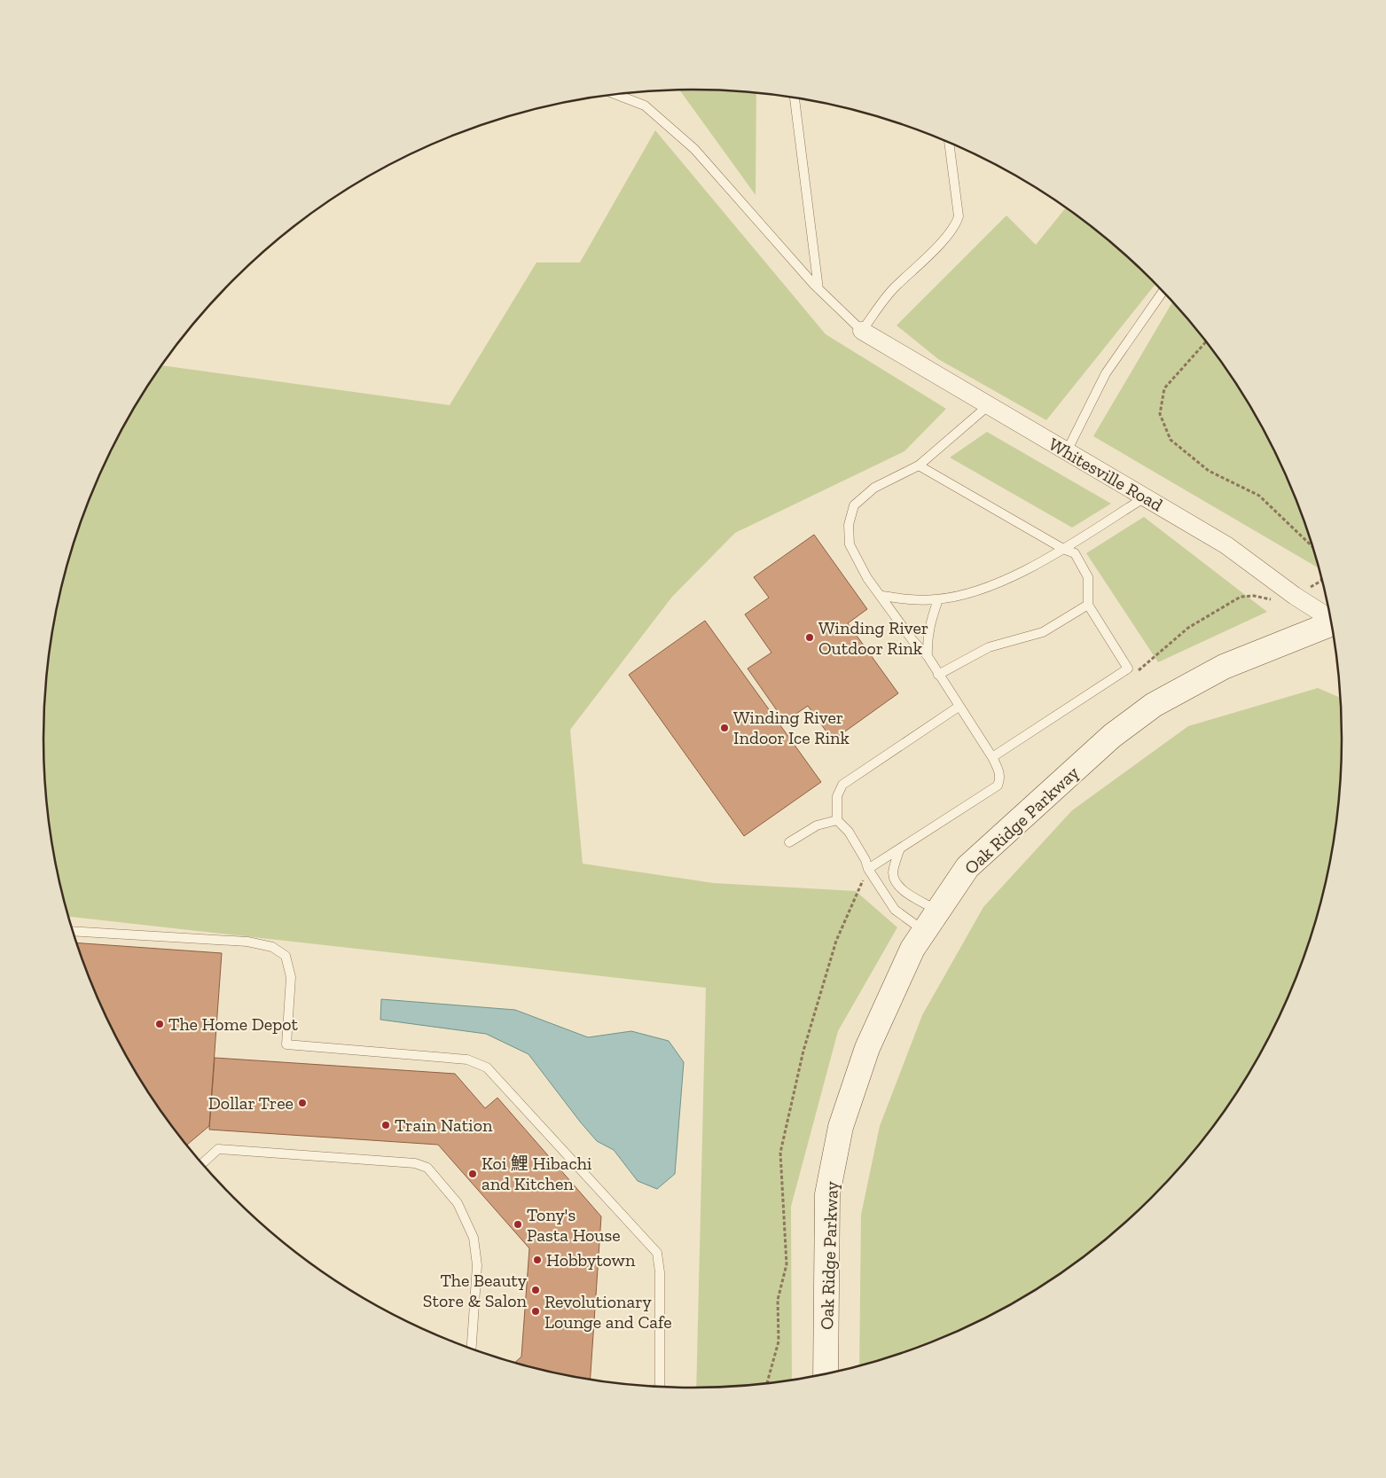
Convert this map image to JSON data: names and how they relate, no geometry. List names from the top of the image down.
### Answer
{
  "streets": {
    "street": ["Whitesville Road", "Oak Ridge Parkway"]
  },
  "places": [
    "Winding River Outdoor Rink",
    "Winding River Indoor Ice Rink",
    "The Home Depot",
    "Dollar Tree",
    "Train Nation",
    "Koi 鯉 Hibachi and Kitchen",
    "Tony's Pasta House",
    "Hobbytown",
    "The Beauty Store & Salon",
    "Revolutionary Lounge and Cafe"
  ]
}
